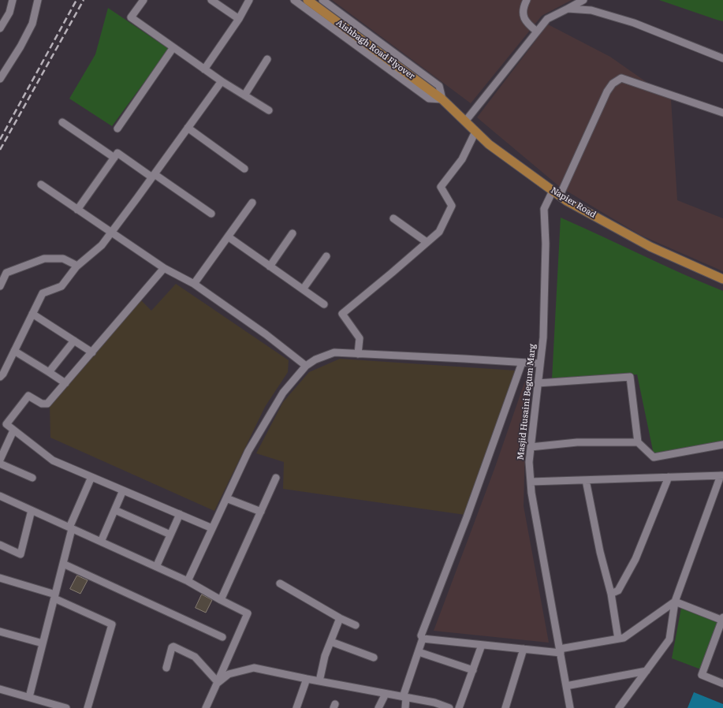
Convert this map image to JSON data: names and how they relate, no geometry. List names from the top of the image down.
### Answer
{
  "streets": {
    "main road": ["Aishbagh Road Flyover", "Napier Road"],
    "street": ["Masjid Husaini Begum Marg"]
  },
  "crossings": [
    ["Aishbagh Road Flyover", "Napier Road"],
    ["Napier Road", "Masjid Husaini Begum Marg"]
  ]
}
